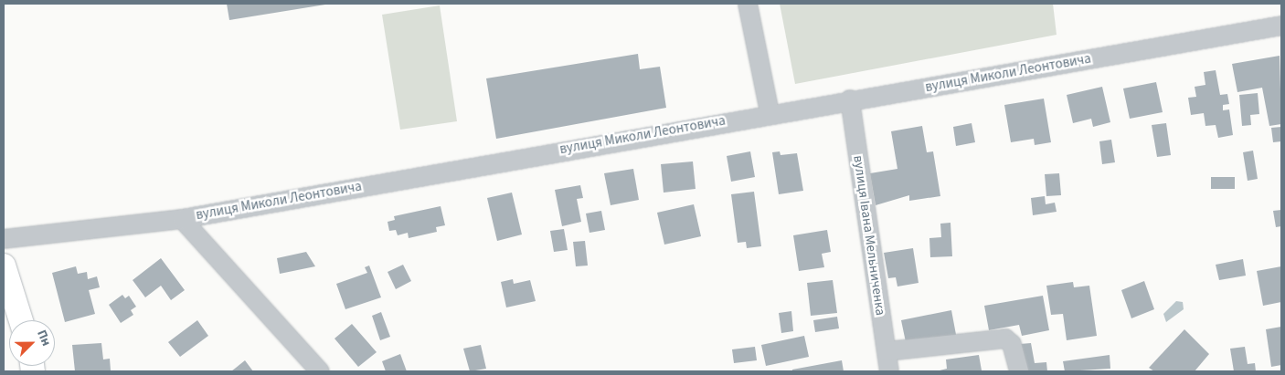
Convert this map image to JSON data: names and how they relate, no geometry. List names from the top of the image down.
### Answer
{
  "streets": {
    "street": ["вулиця Миколи Леонтовича", "вулиця Івана Мельниченка"]
  },
  "crossings": [
    ["вулиця Миколи Леонтовича", "вулиця Івана Мельниченка"]
  ],
  "north": "top right"
}
